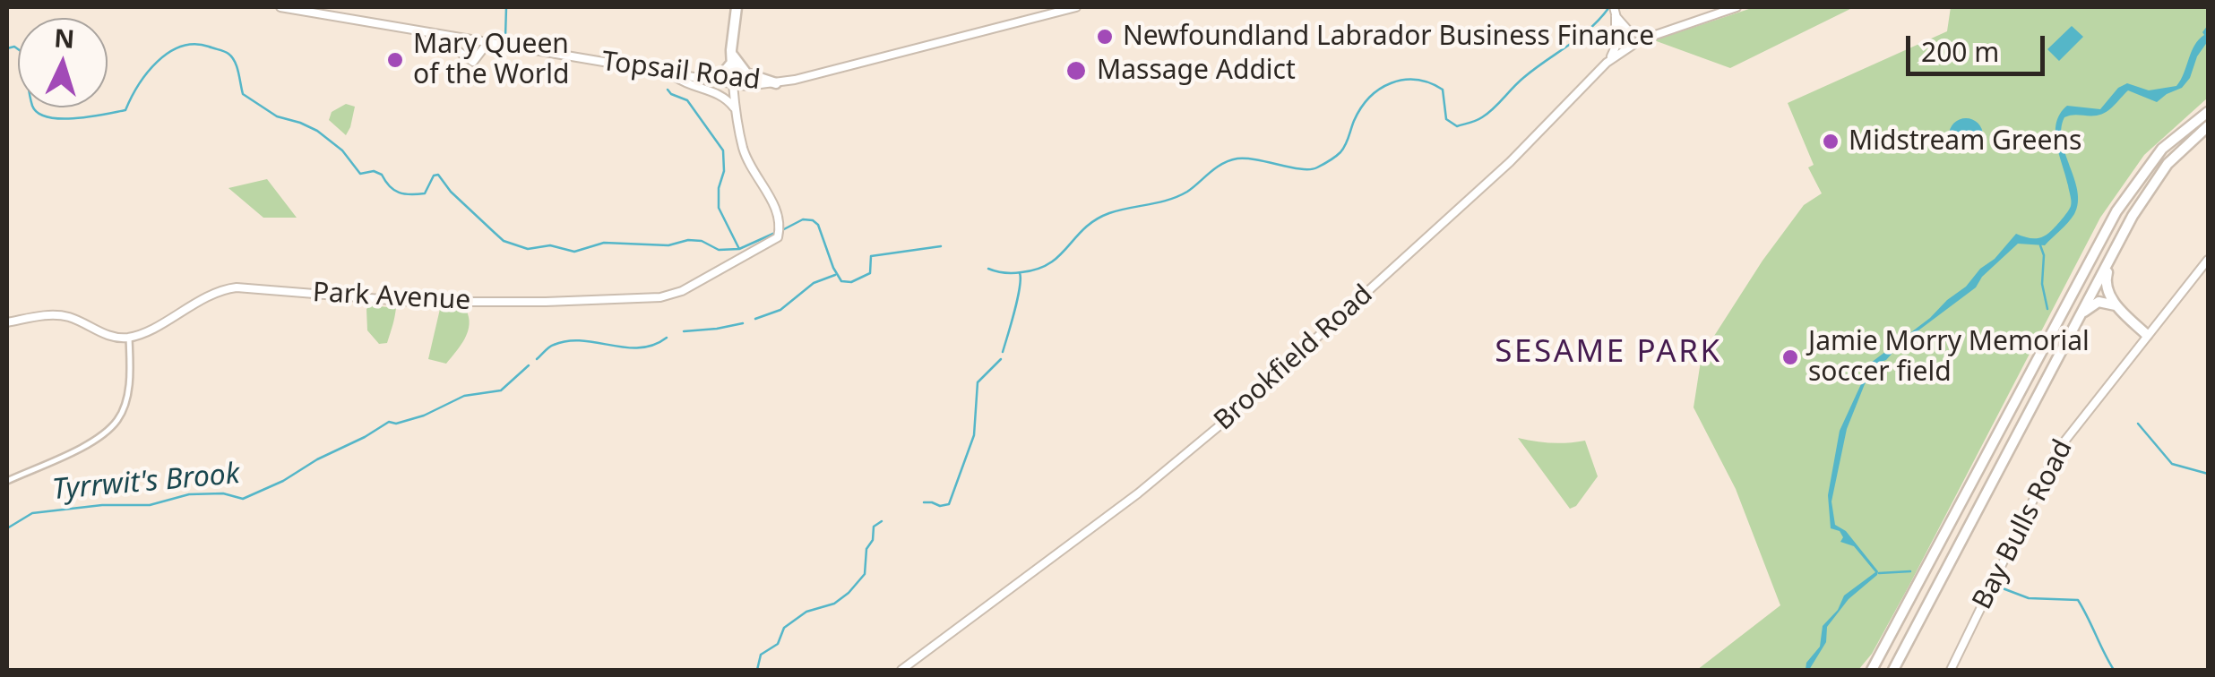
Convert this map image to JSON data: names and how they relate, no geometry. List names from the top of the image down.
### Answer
{
  "streets": {
    "main road": [
      "Topsail Road",
      "Park Avenue",
      "Brookfield Road",
      "Bay Bulls Road"
    ]
  },
  "districts": ["SESAME PARK"],
  "water": ["Tyrrwit's Brook"],
  "places": [
    "Newfoundland Labrador Business Finance",
    "Mary Queen of the World",
    "Massage Addict",
    "Midstream Greens",
    "Jamie Morry Memorial soccer field"
  ],
  "scale_bar": "200 m",
  "north": "top"
}
